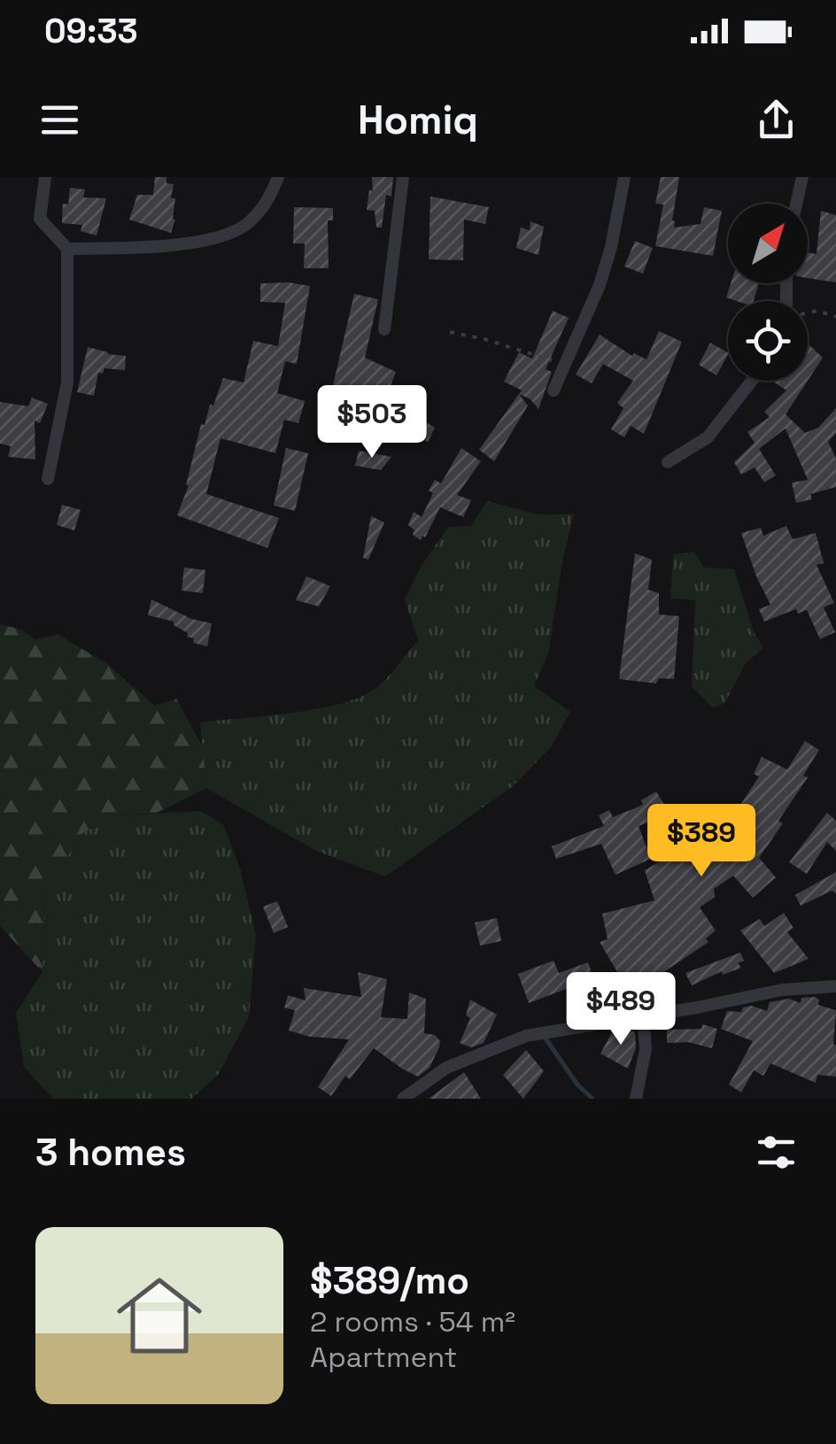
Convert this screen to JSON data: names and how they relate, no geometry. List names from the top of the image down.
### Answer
{
  "north": "top right",
  "page": {
    "status": "09:33",
    "header": "Homiq",
    "price": ["$503", "$389", "$489"],
    "heading": "3 homes",
    "list": [
      {
        "name": "$389/mo",
        "note": "2 rooms · 54 m² · Apartment"
      }
    ]
  }
}
